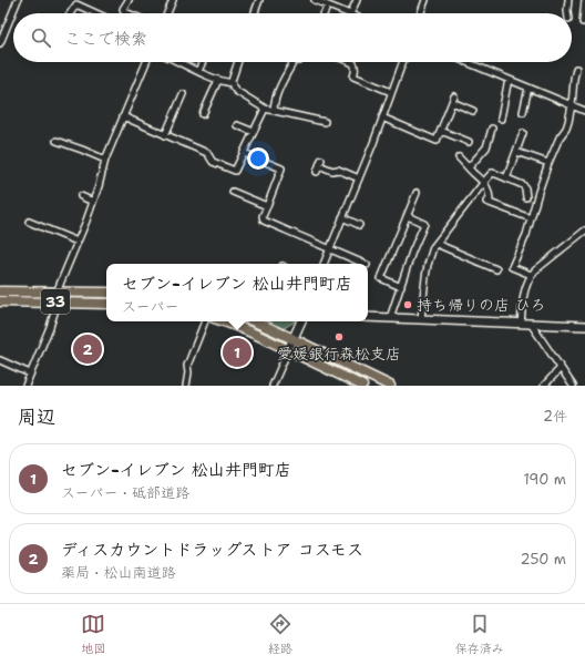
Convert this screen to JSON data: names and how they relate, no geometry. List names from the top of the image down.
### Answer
{
  "streets": {
    "highway": ["33"]
  },
  "places": ["持ち帰りの店 ひろ", "愛媛銀行森松支店"],
  "page": {
    "search": "ここで検索",
    "popup": ["セブン-イレブン 松山井門町店", "スーパー"],
    "pins": ["2", "1"],
    "heading": ["周辺", "2件"],
    "list": [
      {
        "mark": "1",
        "name": "セブン-イレブン 松山井門町店",
        "note": "スーパー · 砥部道路",
        "value": "190 m"
      },
      {
        "mark": "2",
        "name": "ディスカウントドラッグストア コスモス",
        "note": "薬局 · 松山南道路",
        "value": "250 m"
      }
    ],
    "nav": ["地図", "経路", "保存済み"]
  }
}
